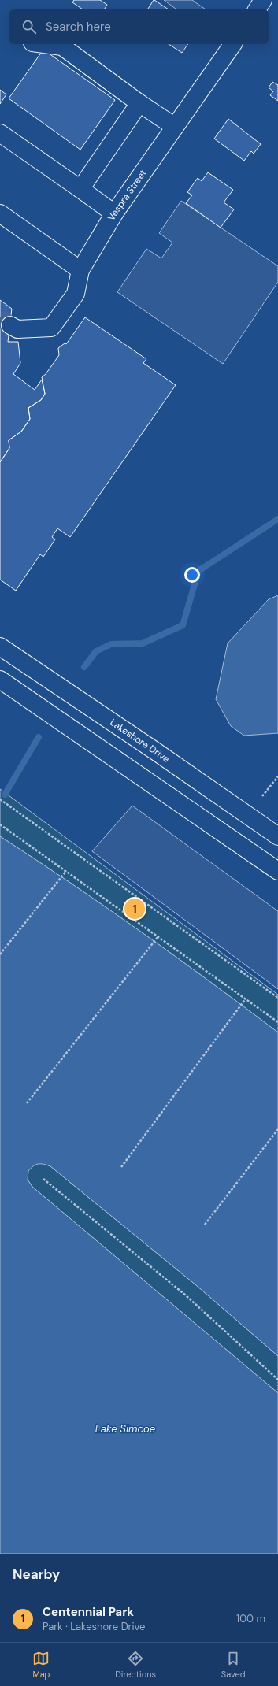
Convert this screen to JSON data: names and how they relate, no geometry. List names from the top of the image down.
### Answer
{
  "streets": {
    "main road": ["Vespra Street", "Lakeshore Drive"]
  },
  "water": ["Lake Simcoe"],
  "page": {
    "search": "Search here",
    "pins": "1",
    "heading": "Nearby",
    "list": [
      {
        "mark": "1",
        "name": "Centennial Park",
        "note": "Park · Lakeshore Drive",
        "value": "100 m"
      }
    ],
    "nav": ["Map", "Directions", "Saved"]
  }
}
